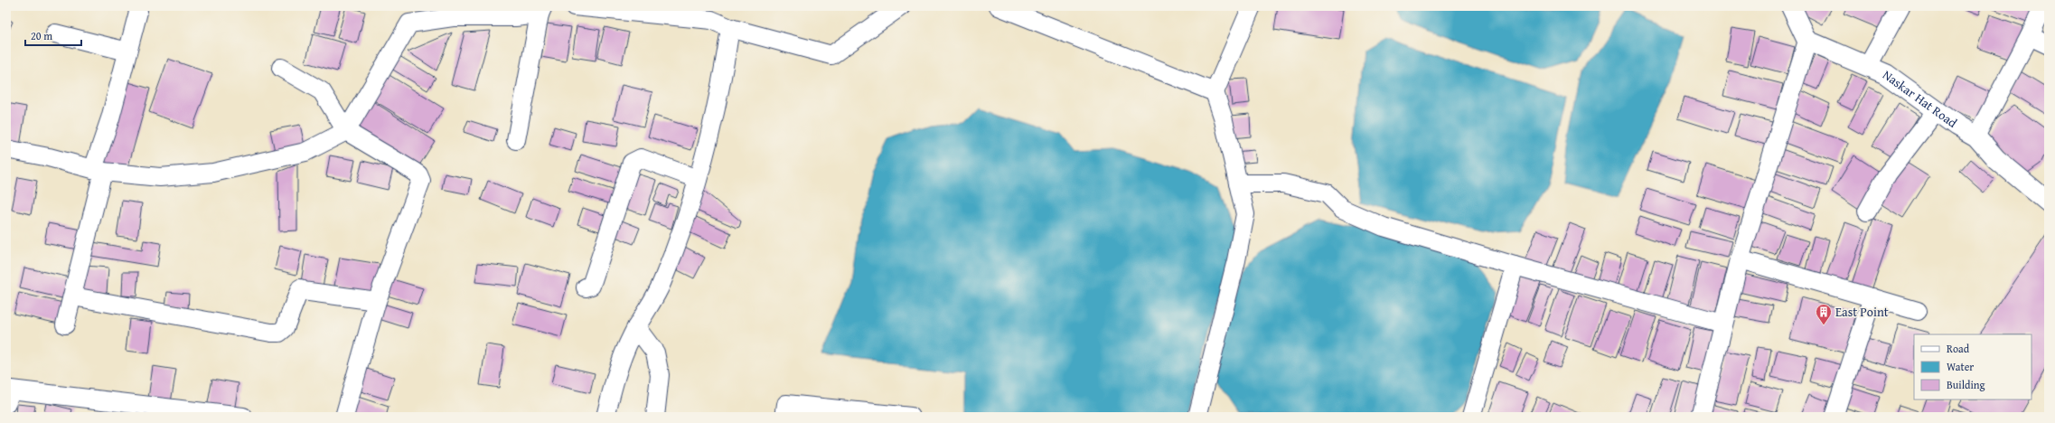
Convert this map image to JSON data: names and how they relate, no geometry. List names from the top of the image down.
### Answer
{
  "streets": {
    "street": ["Naskar Hat Road"]
  },
  "places": {
    "building": ["East Point"]
  },
  "legend": ["Road", "Water", "Building"],
  "scale_bar": "20 m"
}
